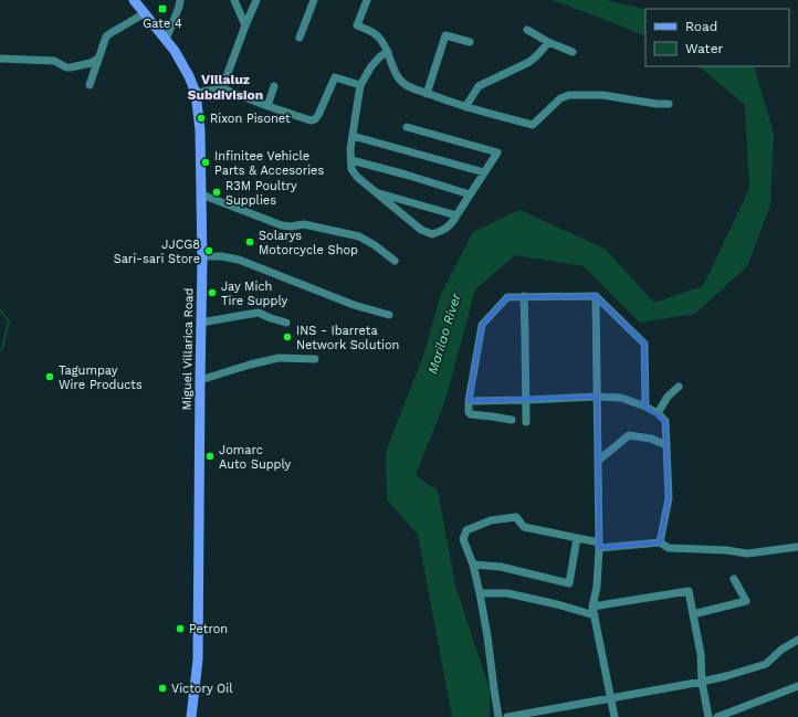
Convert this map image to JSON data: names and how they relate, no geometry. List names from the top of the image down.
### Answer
{
  "streets": {
    "main road": ["Miguel Villarica Road"]
  },
  "districts": ["Villaluz Subdivision"],
  "water": ["Marilao River"],
  "places": {
    "transit": ["Gate 4"],
    "other": [
      "Rixon Pisonet",
      "Infinitee Vehicle Parts & Accesories",
      "R3M Poultry Supplies",
      "Solarys Motorcycle Shop",
      "JJCG8 Sari-sari Store",
      "Jay Mich Tire Supply",
      "INS - Ibarreta Network Solution",
      "Tagumpay Wire Products",
      "Jomarc Auto Supply",
      "Petron",
      "Victory Oil"
    ]
  },
  "legend": ["Road", "Water"]
}
